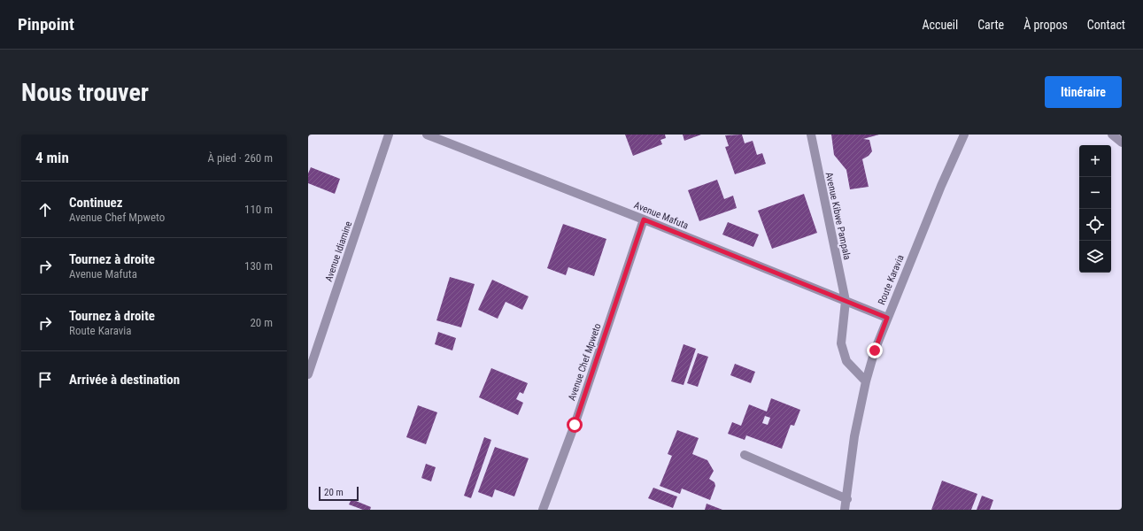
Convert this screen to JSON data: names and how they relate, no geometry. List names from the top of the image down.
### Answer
{
  "streets": {
    "street": [
      "Avenue Mafuta",
      "Avenue Kibwe Pampala",
      "Avenue Idiamine",
      "Route Karavia",
      "Avenue Chef Mpweto"
    ]
  },
  "crossings": [
    ["Avenue Mafuta", "Avenue Kibwe Pampala"],
    ["Avenue Mafuta", "Route Karavia"],
    ["Avenue Mafuta", "Avenue Chef Mpweto"],
    ["Avenue Kibwe Pampala", "Route Karavia"]
  ],
  "scale_bar": "20 m",
  "page": {
    "header": "Pinpoint",
    "nav": [
      "Accueil",
      "Carte",
      "À propos",
      "Contact"
    ],
    "buttons": "Itinéraire",
    "title": "Nous trouver",
    "heading": ["4 min", "À pied · 260 m"],
    "map_buttons": ["+", "−"],
    "list": [
      ["Continuez", "Avenue Chef Mpweto", "110 m"],
      ["Tournez à droite", "Avenue Mafuta", "130 m"],
      ["Tournez à droite", "Route Karavia", "20 m"],
      "Arrivée à destination"
    ],
    "scale": "20 m"
  }
}
